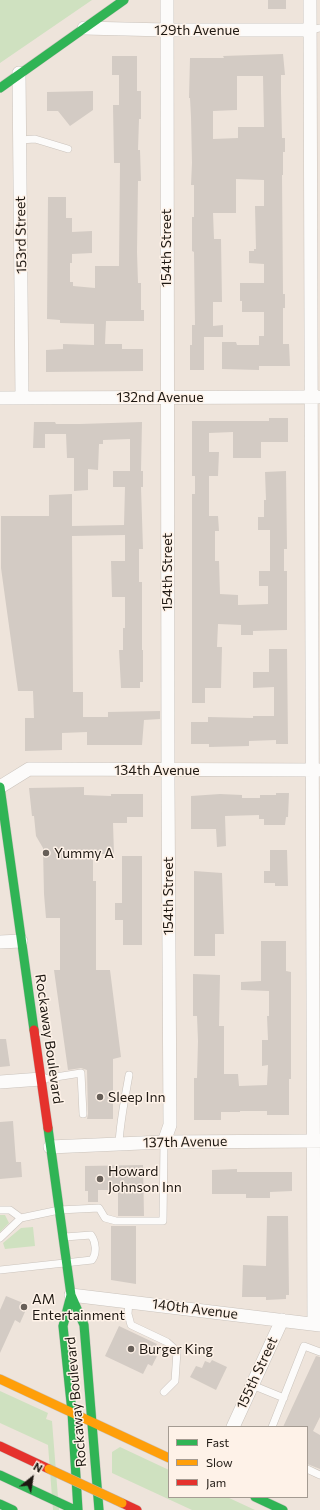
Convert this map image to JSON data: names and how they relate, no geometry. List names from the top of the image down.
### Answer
{
  "streets": {
    "main road": ["Rockaway Boulevard"],
    "street": [
      "129th Avenue",
      "153rd Street",
      "154th Street",
      "132nd Avenue",
      "134th Avenue",
      "137th Avenue",
      "140th Avenue",
      "155th Street"
    ]
  },
  "crossings": [
    ["129th Avenue", "154th Street"],
    ["153rd Street", "132nd Avenue"],
    ["154th Street", "132nd Avenue"],
    ["154th Street", "134th Avenue"],
    ["154th Street", "137th Avenue"],
    ["134th Avenue", "Rockaway Boulevard"],
    ["Rockaway Boulevard", "137th Avenue"],
    ["Rockaway Boulevard", "140th Avenue"],
    ["140th Avenue", "155th Street"]
  ],
  "places": [
    "Yummy A",
    "Sleep Inn",
    "Howard Johnson Inn",
    "AM Entertainment",
    "Burger King"
  ],
  "legend": ["Fast", "Slow", "Jam"],
  "north": "top right"
}
